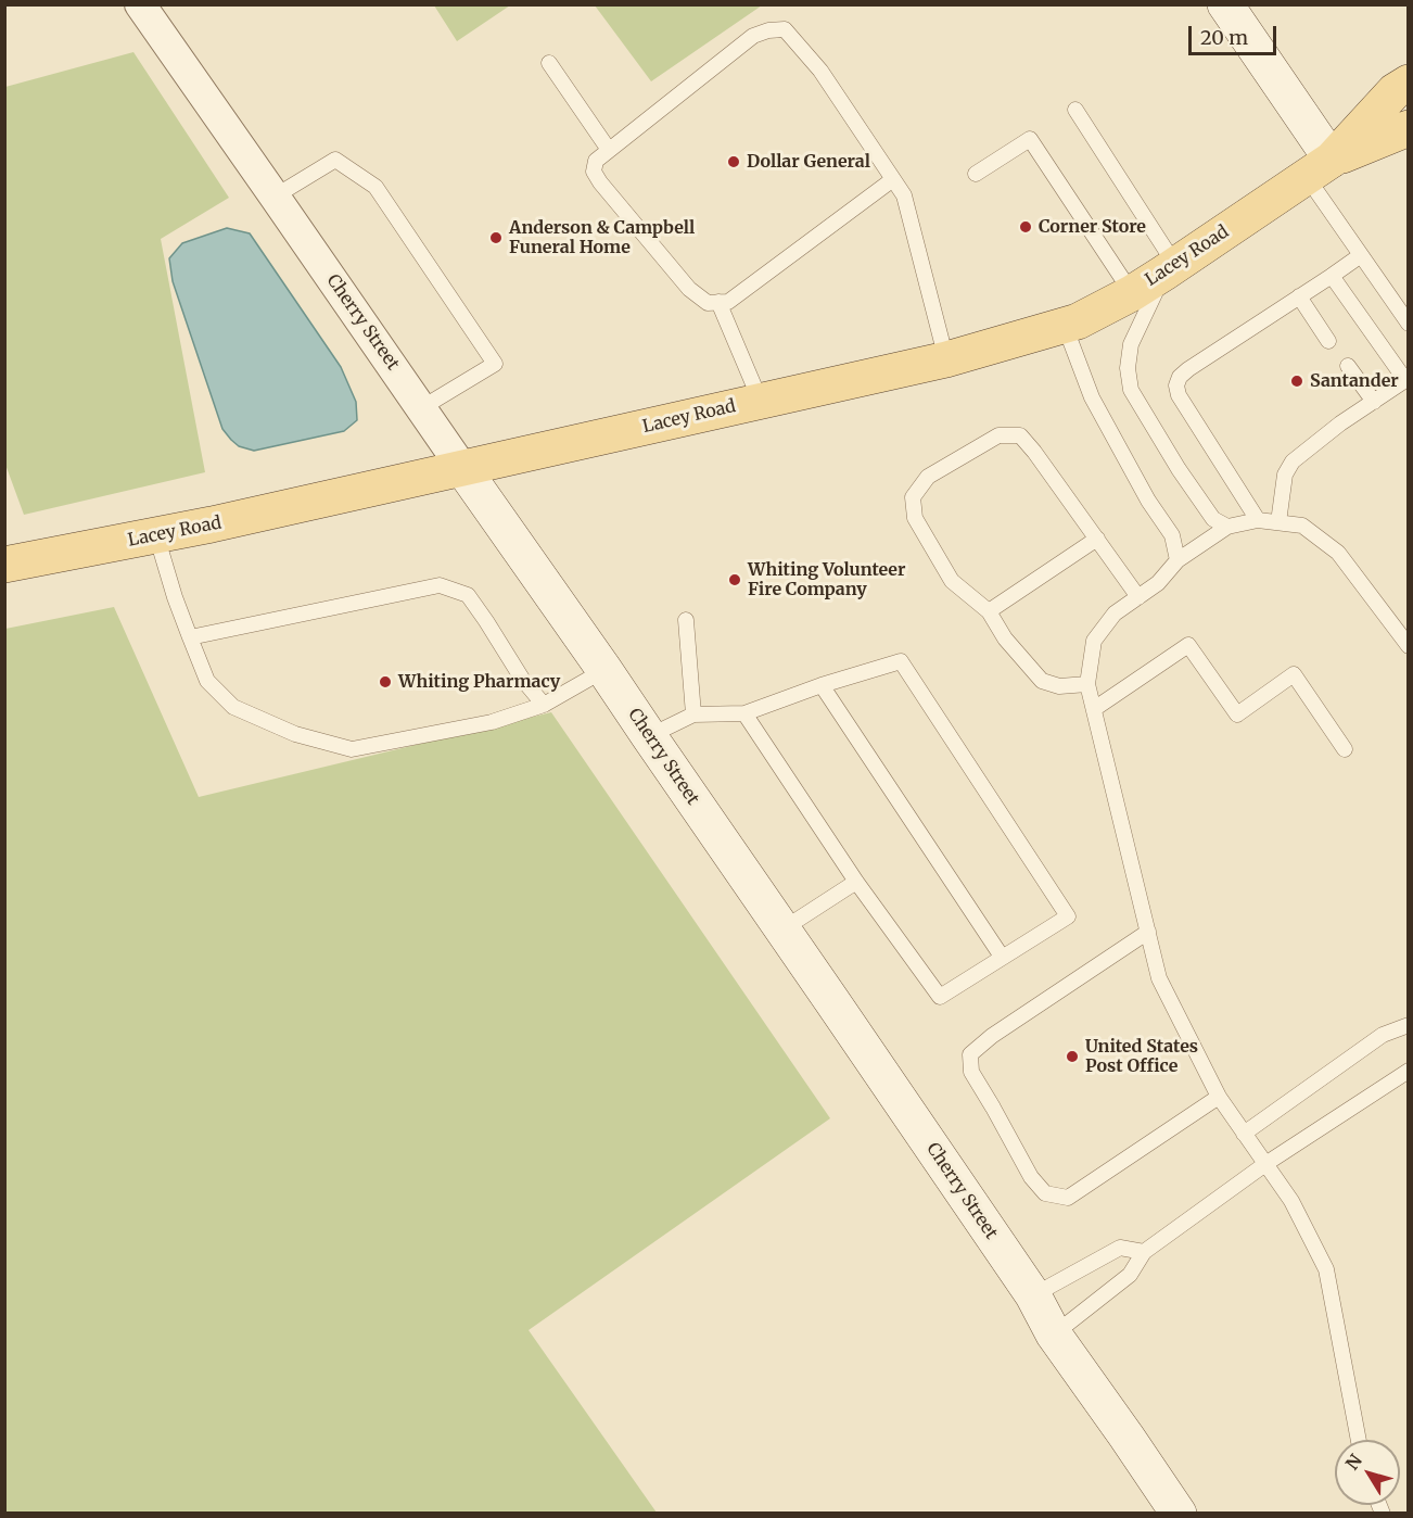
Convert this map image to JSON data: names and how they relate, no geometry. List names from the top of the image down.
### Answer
{
  "streets": {
    "main road": ["Lacey Road"],
    "street": ["Cherry Street"]
  },
  "crossings": [
    ["Lacey Road", "Cherry Street"]
  ],
  "places": [
    "Dollar General",
    "Corner Store",
    "Anderson & Campbell Funeral Home",
    "Santander",
    "Whiting Volunteer Fire Company",
    "Whiting Pharmacy",
    "United States Post Office"
  ],
  "scale_bar": "20 m",
  "north": "top left"
}
